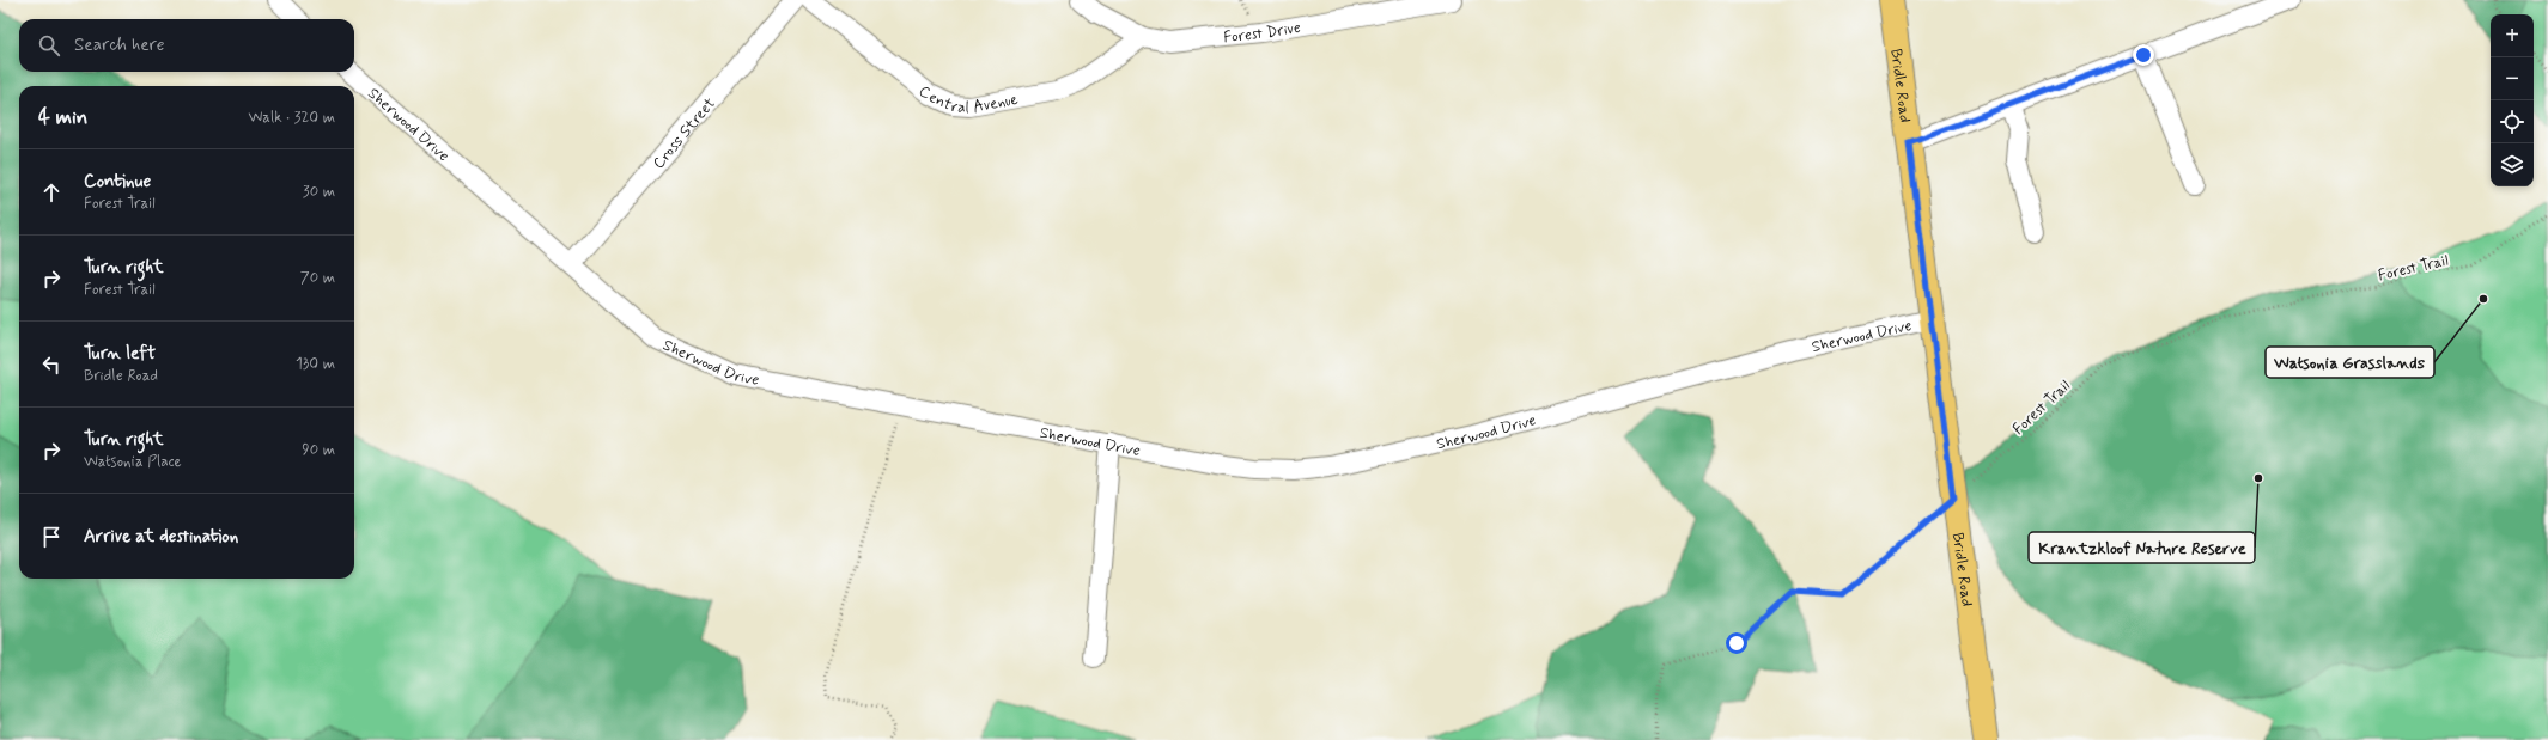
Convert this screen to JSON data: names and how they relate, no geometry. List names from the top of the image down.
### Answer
{
  "streets": {
    "main road": ["Bridle Road"],
    "street": [
      "Forest Drive",
      "Central Avenue",
      "Sherwood Drive",
      "Cross Street"
    ],
    "path": ["Forest Trail"]
  },
  "crossings": [
    ["Forest Drive", "Central Avenue"],
    ["Bridle Road", "Sherwood Drive"],
    ["Bridle Road", "Forest Trail"],
    ["Sherwood Drive", "Cross Street"]
  ],
  "places": ["Watsonia Grasslands", "Krantzkloof Nature Reserve"],
  "page": {
    "map_buttons": ["+", "−"],
    "search": "Search here",
    "heading": ["4 min", "Walk · 320 m"],
    "list": [
      ["Continue", "Forest Trail", "30 m"],
      ["Turn right", "Forest Trail", "70 m"],
      ["Turn left", "Bridle Road", "130 m"],
      ["Turn right", "Watsonia Place", "90 m"],
      "Arrive at destination"
    ]
  }
}
